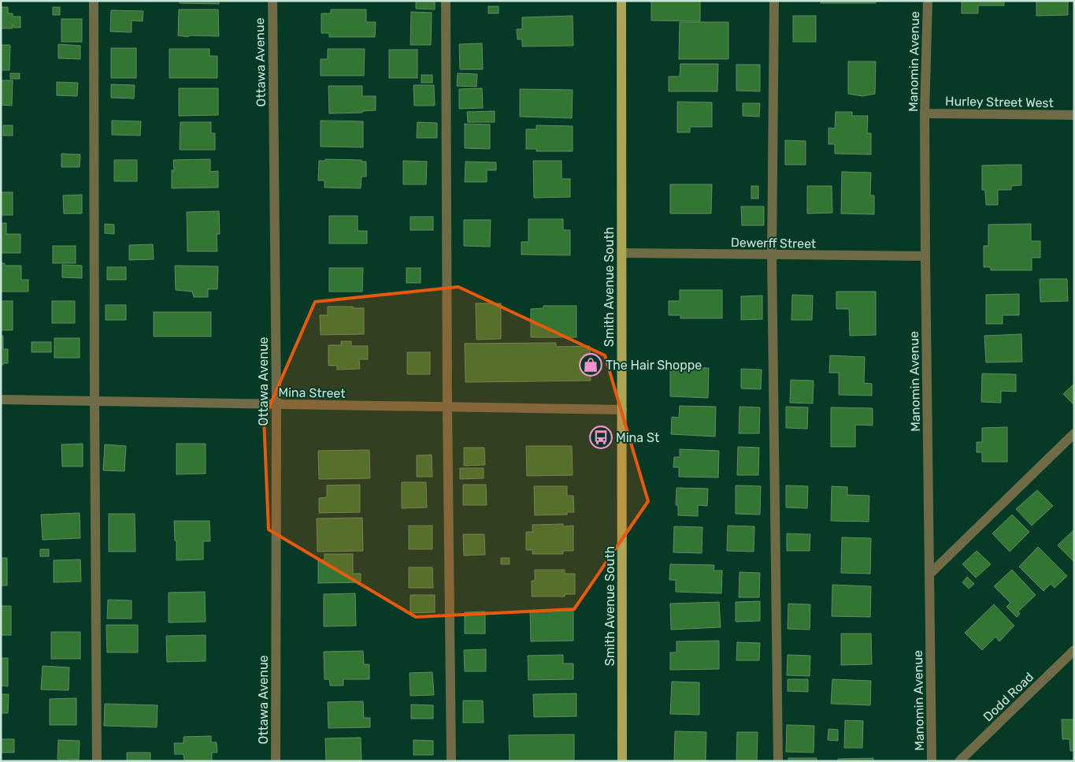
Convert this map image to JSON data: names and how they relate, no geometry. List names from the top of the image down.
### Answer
{
  "streets": {
    "main road": ["Smith Avenue South"],
    "street": [
      "Manomin Avenue",
      "Ottawa Avenue",
      "Hurley Street West",
      "Dewerff Street",
      "Mina Street",
      "Dodd Road"
    ]
  },
  "crossings": [
    ["Manomin Avenue", "Hurley Street West"],
    ["Manomin Avenue", "Dewerff Street"],
    ["Ottawa Avenue", "Mina Street"],
    ["Dewerff Street", "Smith Avenue South"],
    ["Smith Avenue South", "Mina Street"]
  ],
  "places": {
    "shop": ["The Hair Shoppe"],
    "bus stop": ["Mina St"]
  }
}
